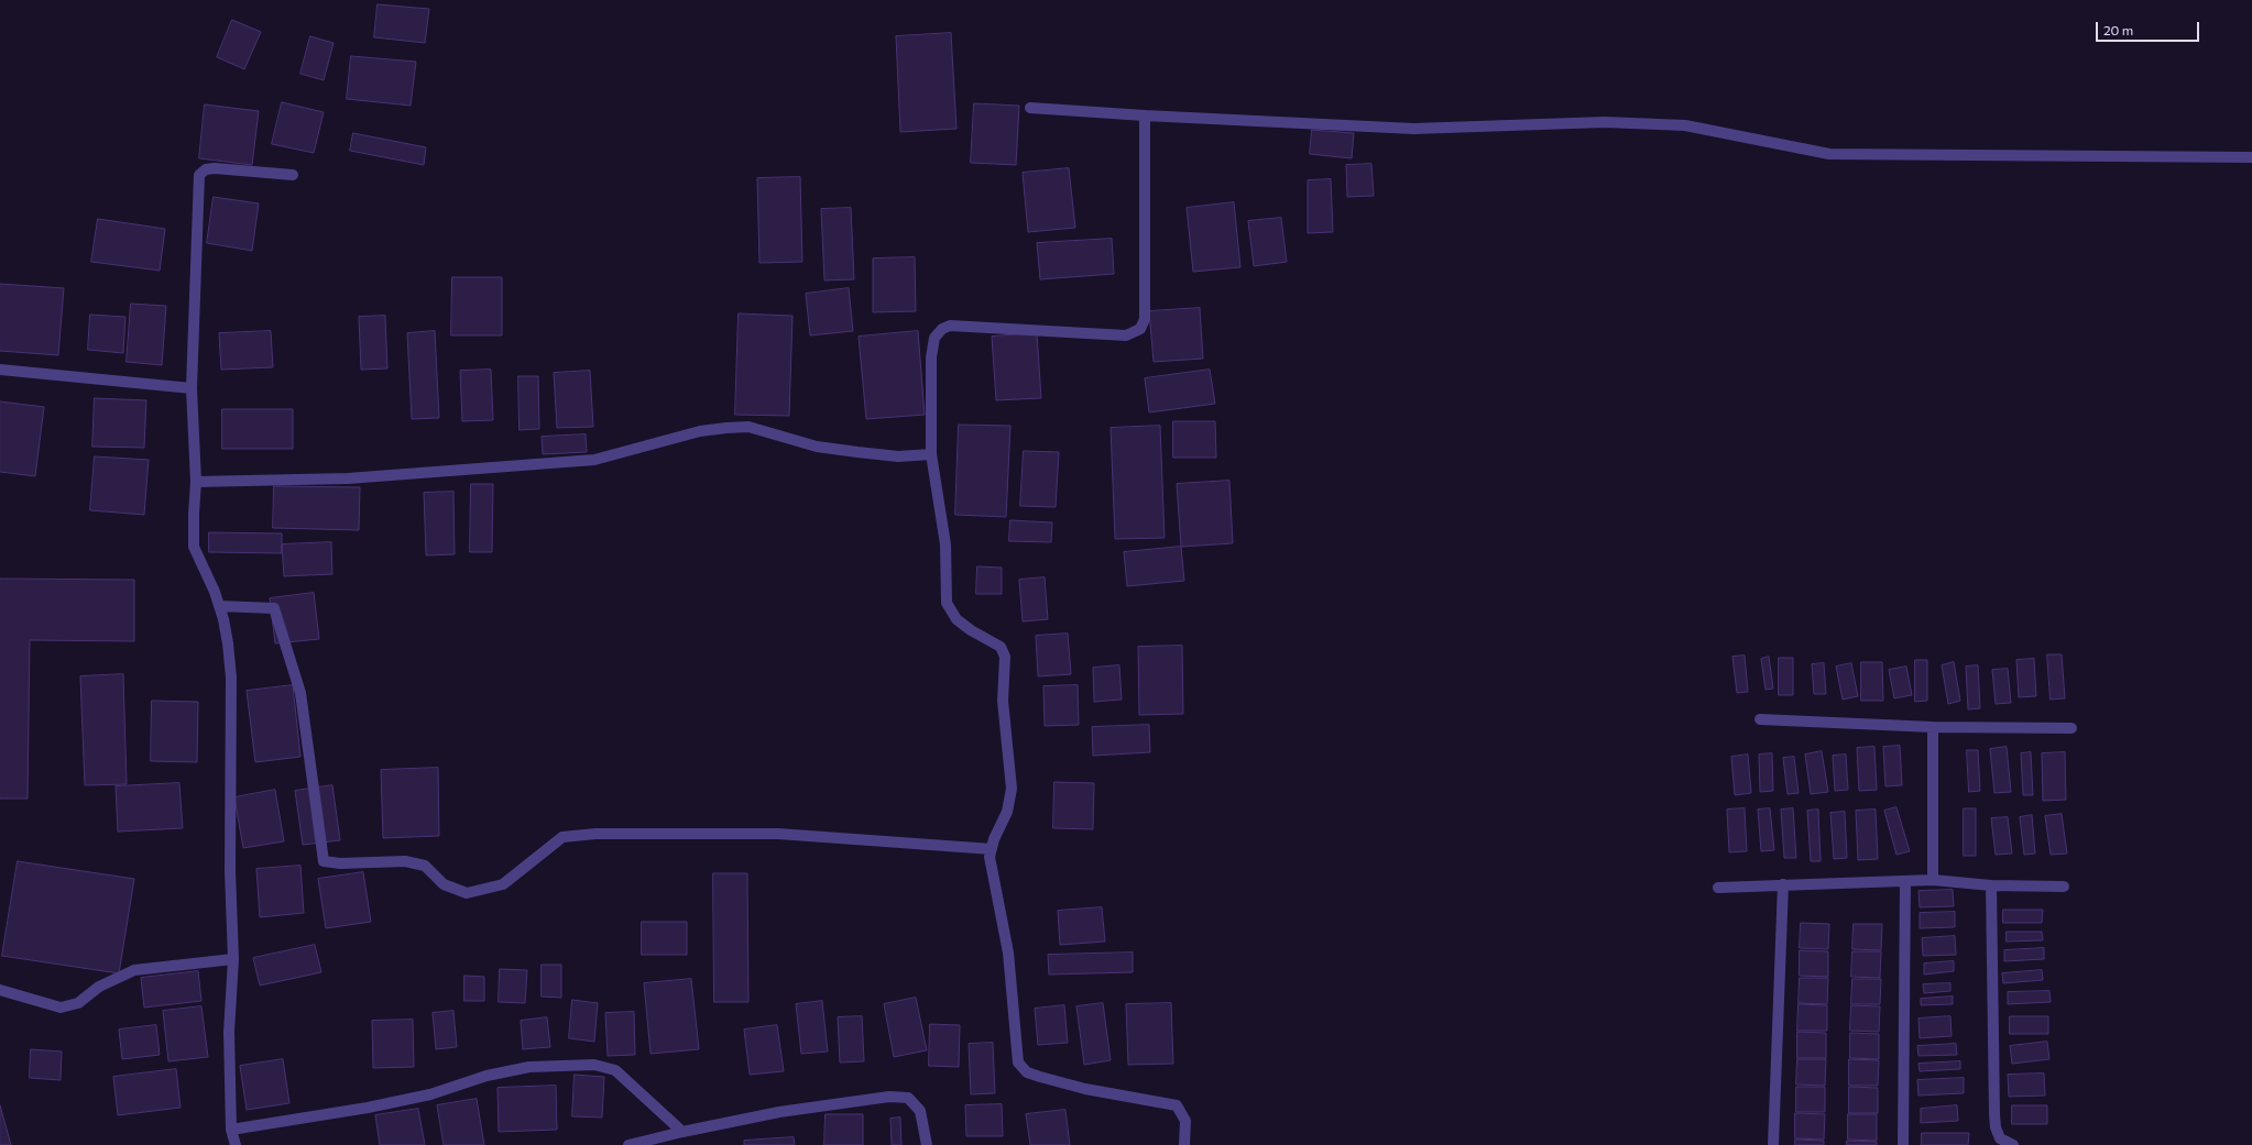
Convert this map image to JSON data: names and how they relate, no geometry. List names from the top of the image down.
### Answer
{
  "scale_bar": "20 m"
}
